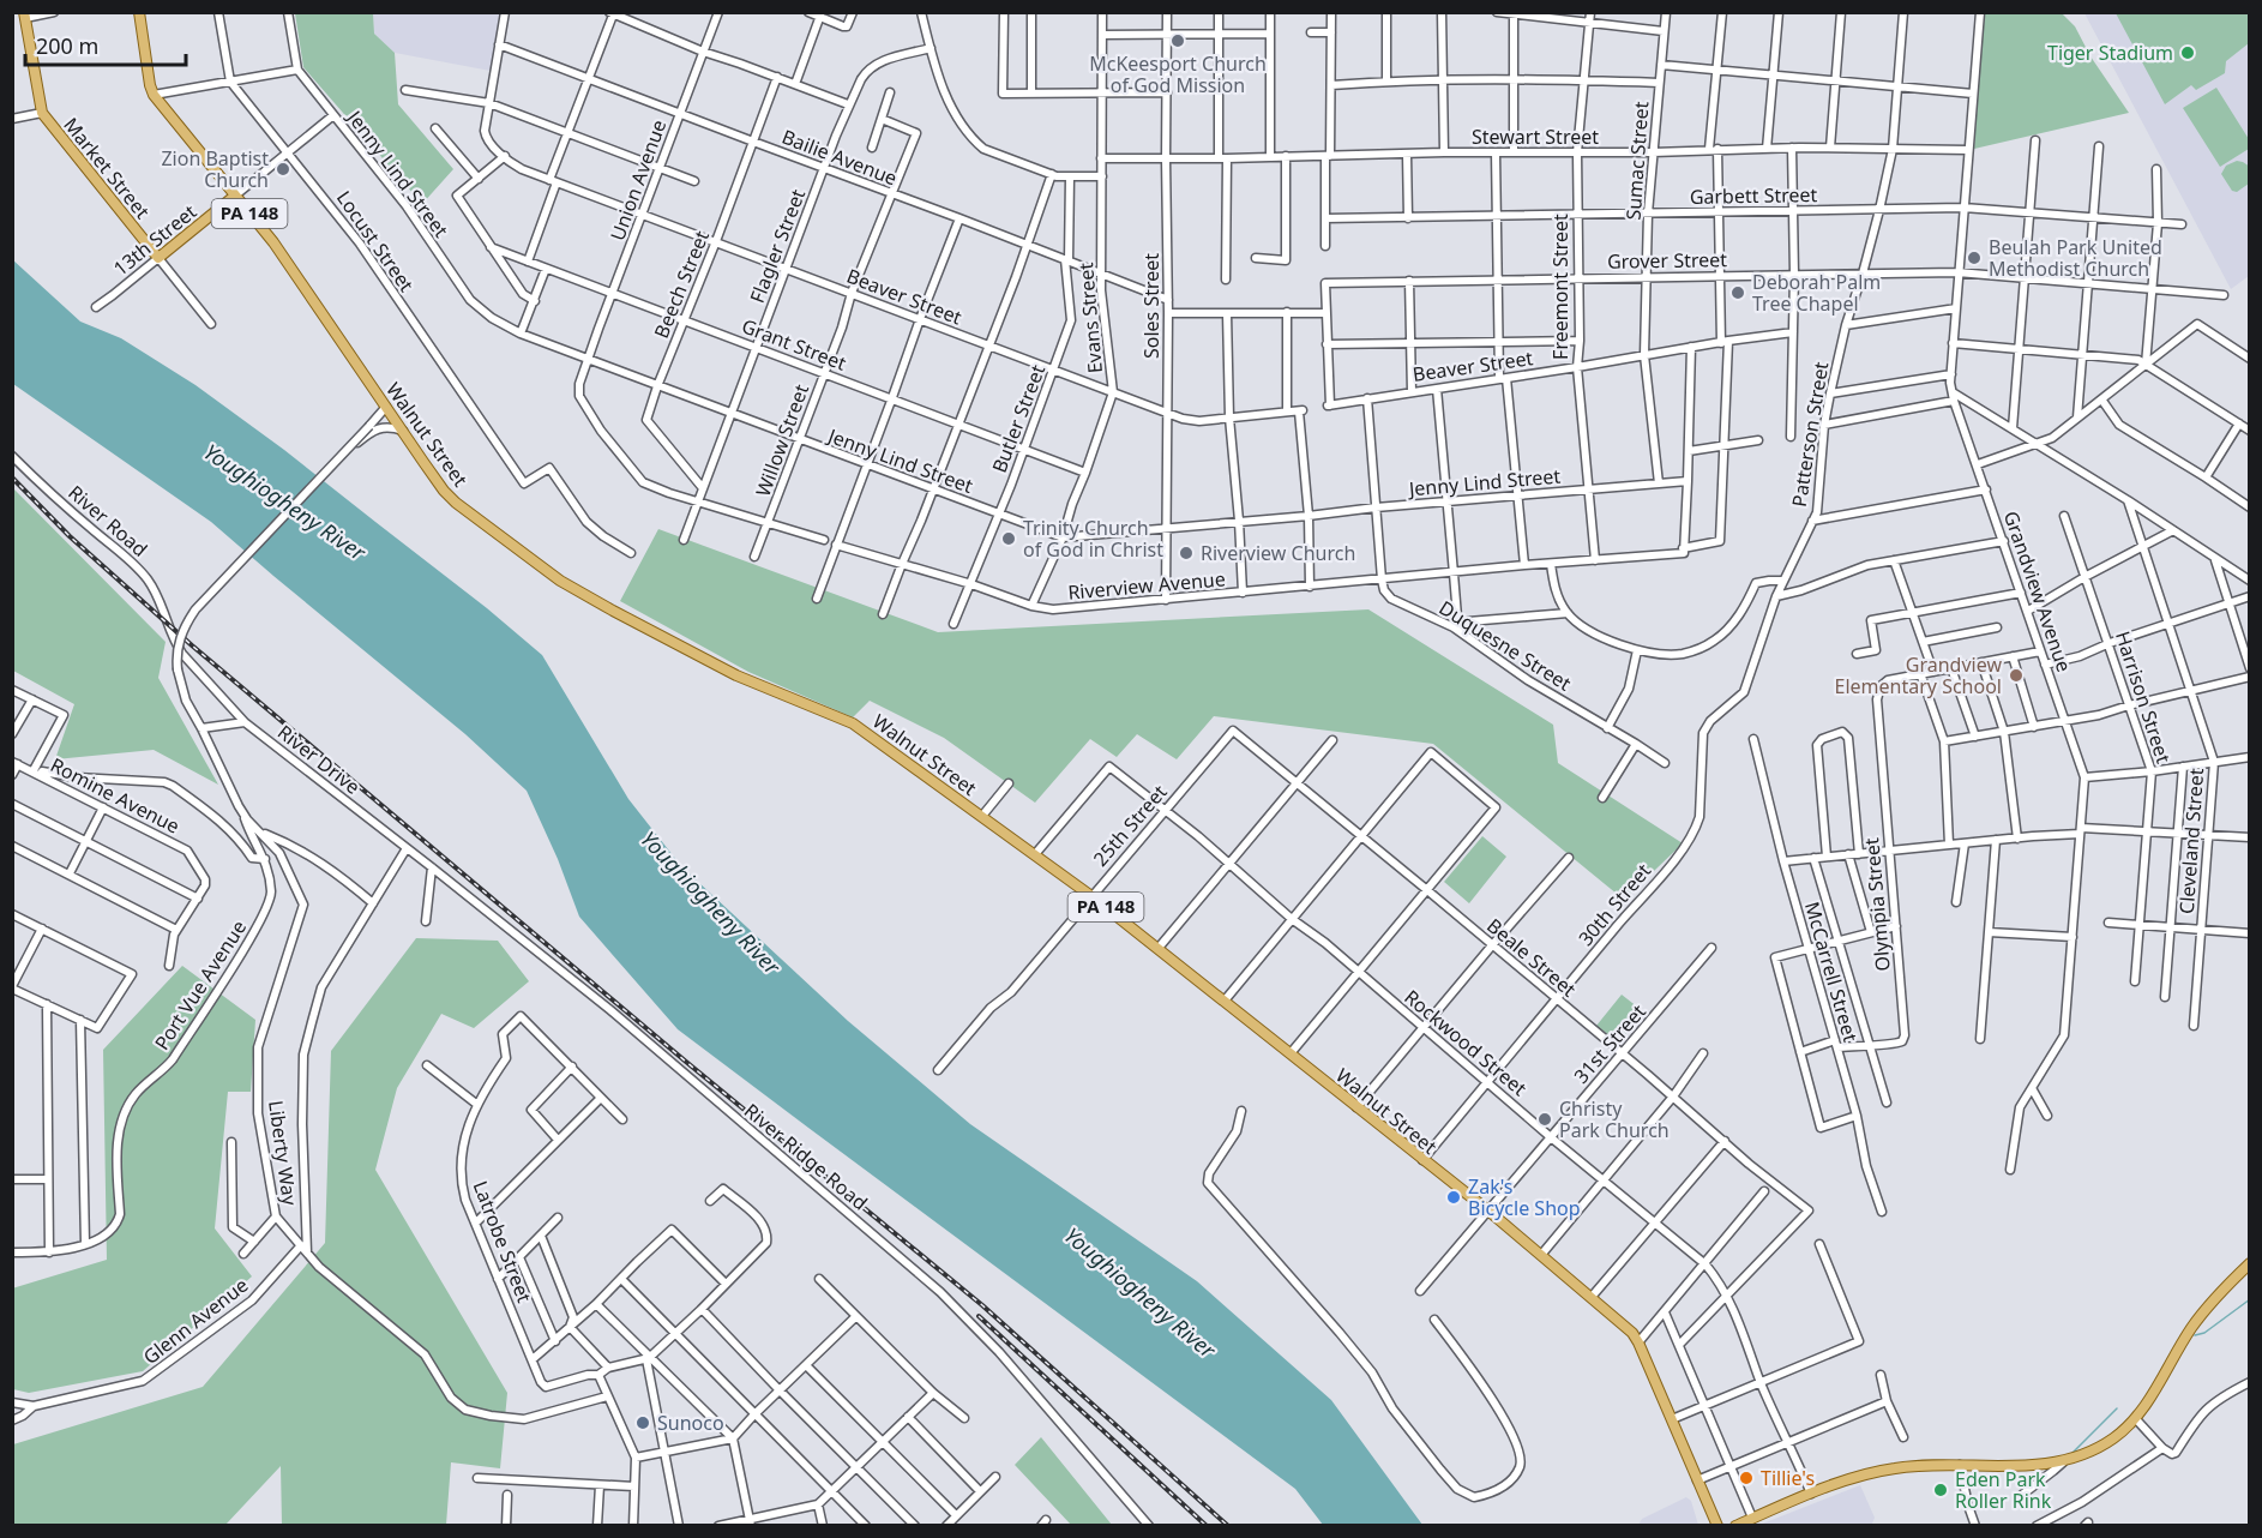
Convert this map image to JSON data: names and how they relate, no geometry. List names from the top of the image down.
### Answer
{
  "streets": {
    "main road": [
      "Market Street",
      "PA 148",
      "13th Street",
      "Walnut Street"
    ],
    "street": [
      "Stewart Street",
      "Bailie Avenue",
      "Sumac Street",
      "Jenny Lind Street",
      "Union Avenue",
      "Garbett Street",
      "Locust Street",
      "Flagler Street",
      "Grover Street",
      "Beech Street",
      "Freemont Street",
      "Beaver Street",
      "Soles Street",
      "Evans Street",
      "Grant Street",
      "Butler Street",
      "Patterson Street",
      "Willow Street",
      "River Road",
      "Riverview Avenue",
      "Grandview Avenue",
      "Duquesne Street",
      "Harrison Street",
      "River Drive",
      "Romine Avenue",
      "25th Street",
      "Cleveland Street",
      "30th Street",
      "Olympia Street",
      "Beale Street",
      "McCarrell Street",
      "Port Vue Avenue",
      "Rockwood Street",
      "31st Street",
      "Liberty Way",
      "River Ridge Road",
      "Latrobe Street",
      "Glenn Avenue"
    ]
  },
  "crossings": [
    ["Stewart Street", "Sumac Street"],
    ["Stewart Street", "Freemont Street"],
    ["Stewart Street", "Soles Street"],
    ["Stewart Street", "Evans Street"],
    ["Stewart Street", "Patterson Street"],
    ["Stewart Street", "Grandview Avenue"],
    ["Bailie Avenue", "Union Avenue"],
    ["Bailie Avenue", "Flagler Street"],
    ["Bailie Avenue", "Beech Street"],
    ["Bailie Avenue", "Soles Street"],
    ["Bailie Avenue", "Evans Street"],
    ["Bailie Avenue", "Butler Street"],
    ["Bailie Avenue", "Willow Street"],
    ["Sumac Street", "Jenny Lind Street"],
    ["Sumac Street", "Garbett Street"],
    ["Sumac Street", "Grover Street"],
    ["Sumac Street", "Beaver Street"],
    ["Market Street", "13th Street"],
    ["Jenny Lind Street", "Union Avenue"],
    ["Jenny Lind Street", "13th Street"],
    ["Jenny Lind Street", "Flagler Street"],
    ["Jenny Lind Street", "Beech Street"],
    ["Jenny Lind Street", "Freemont Street"],
    ["Jenny Lind Street", "Beaver Street"],
    ["Jenny Lind Street", "Soles Street"],
    ["Jenny Lind Street", "Evans Street"],
    ["Jenny Lind Street", "Butler Street"],
    ["Jenny Lind Street", "Willow Street"],
    ["Union Avenue", "Flagler Street"],
    ["Union Avenue", "Beaver Street"],
    ["Union Avenue", "Grant Street"],
    ["Garbett Street", "Freemont Street"],
    ["Garbett Street", "Patterson Street"],
    ["Garbett Street", "Grandview Avenue"],
    ["13th Street", "Locust Street"],
    ["13th Street", "Walnut Street"],
    ["Flagler Street", "Beech Street"],
    ["Flagler Street", "Beaver Street"],
    ["Flagler Street", "Grant Street"],
    ["Grover Street", "Freemont Street"],
    ["Grover Street", "Patterson Street"],
    ["Grover Street", "Grandview Avenue"],
    ["Beech Street", "Beaver Street"],
    ["Beech Street", "Grant Street"],
    ["Freemont Street", "Beaver Street"],
    ["Freemont Street", "Riverview Avenue"],
    ["Beaver Street", "Soles Street"],
    ["Beaver Street", "Evans Street"],
    ["Beaver Street", "Butler Street"],
    ["Beaver Street", "Willow Street"],
    ["Soles Street", "Riverview Avenue"],
    ["Evans Street", "Grant Street"],
    ["Evans Street", "Riverview Avenue"],
    ["Grant Street", "Butler Street"],
    ["Grant Street", "Willow Street"],
    ["Butler Street", "Riverview Avenue"],
    ["Walnut Street", "25th Street"],
    ["Walnut Street", "30th Street"],
    ["Walnut Street", "Rockwood Street"],
    ["Walnut Street", "31st Street"],
    ["Patterson Street", "30th Street"],
    ["River Road", "River Drive"],
    ["Riverview Avenue", "Duquesne Street"],
    ["River Drive", "River Ridge Road"],
    ["Romine Avenue", "Port Vue Avenue"],
    ["25th Street", "Beale Street"],
    ["25th Street", "Rockwood Street"],
    ["30th Street", "Beale Street"],
    ["30th Street", "Rockwood Street"],
    ["Olympia Street", "McCarrell Street"],
    ["Beale Street", "Rockwood Street"],
    ["Beale Street", "31st Street"],
    ["Port Vue Avenue", "Liberty Way"],
    ["Rockwood Street", "31st Street"],
    ["Liberty Way", "Glenn Avenue"]
  ],
  "water": ["Youghiogheny River"],
  "places": [
    "McKeesport Church of God Mission",
    "Tiger Stadium",
    "Zion Baptist Church",
    "Beulah Park United Methodist Church",
    "Deborah Palm Tree Chapel",
    "Trinity Church of God in Christ",
    "Riverview Church",
    "Grandview Elementary School",
    "Christy Park Church",
    "Zak's Bicycle Shop",
    "Sunoco",
    "Tillie's",
    "Eden Park Roller Rink"
  ],
  "scale_bar": "200 m"
}
